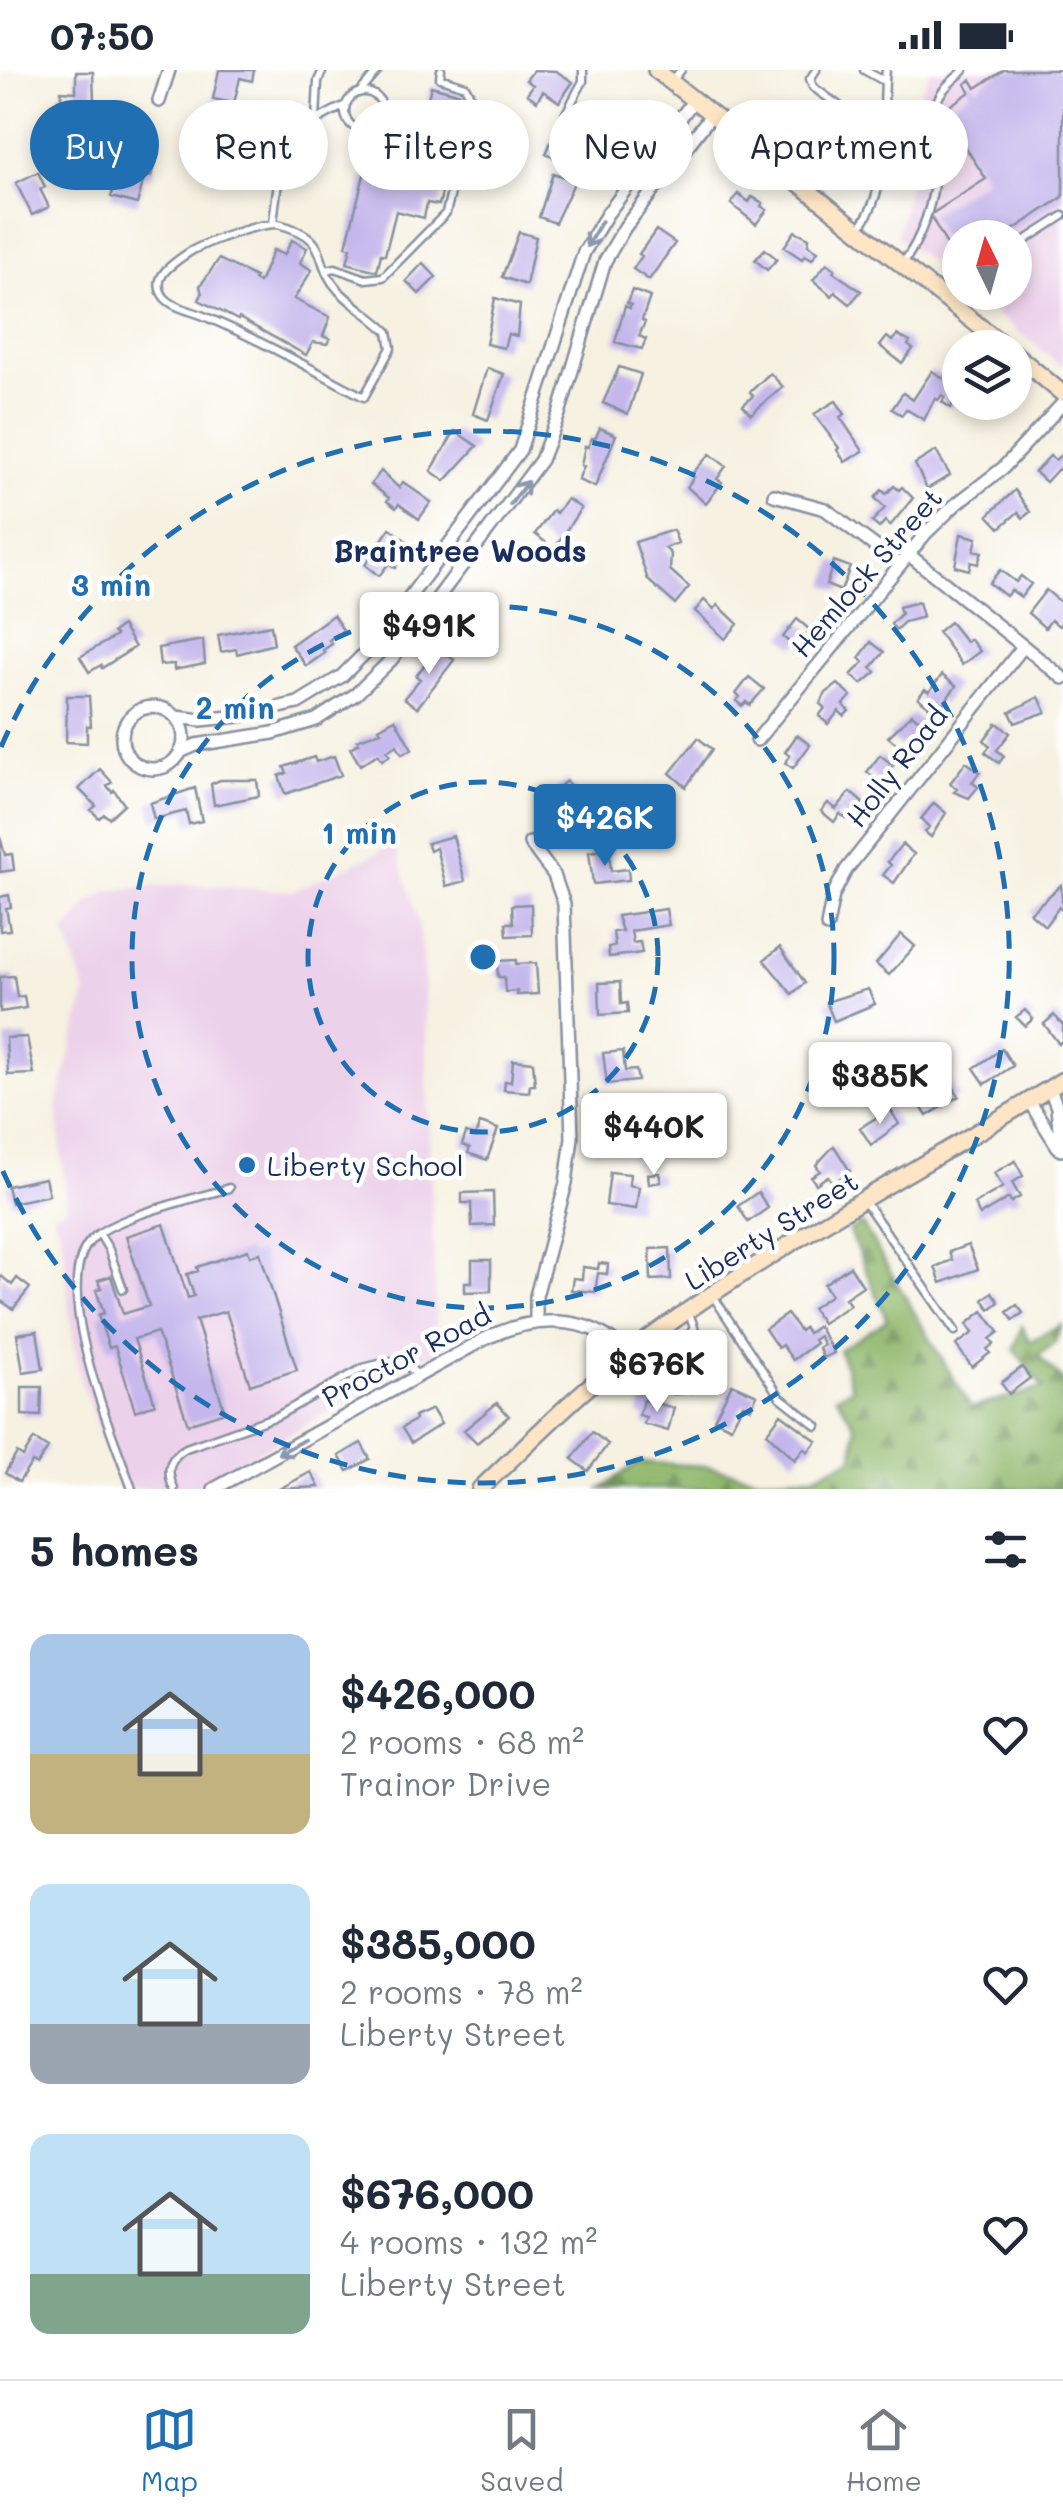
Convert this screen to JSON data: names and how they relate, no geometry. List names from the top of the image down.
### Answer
{
  "streets": {
    "main road": ["Liberty Street"],
    "street": ["Hemlock Street", "Holly Road", "Proctor Road"]
  },
  "crossings": [
    ["Liberty Street", "Proctor Road"]
  ],
  "one_way": ["Proctor Road"],
  "districts": ["Braintree Woods"],
  "places": ["Liberty School"],
  "north": "top",
  "page": {
    "status": "07:50",
    "chip": [
      "Buy",
      "Rent",
      "Filters",
      "New",
      "Apartment"
    ],
    "price": [
      "$491K",
      "$426K",
      "$385K",
      "$440K",
      "$676K"
    ],
    "heading": "5 homes",
    "list": [
      {
        "name": "$426,000",
        "note": "2 rooms · 68 m² · Trainor Drive"
      },
      {
        "name": "$385,000",
        "note": "2 rooms · 78 m² · Liberty Street"
      },
      {
        "name": "$676,000",
        "note": "4 rooms · 132 m² · Liberty Street"
      }
    ],
    "tabs": ["Map", "Saved", "Home"]
  },
  "rings": ["3 min", "2 min", "1 min"]
}
